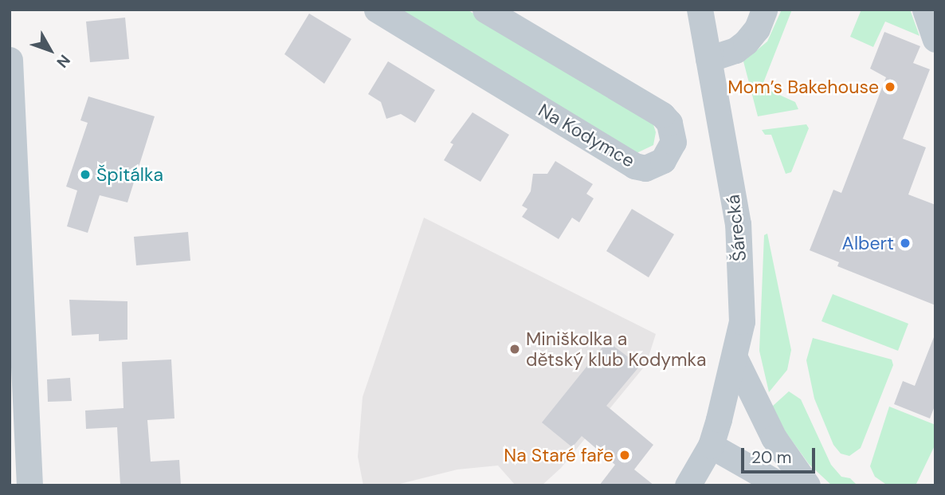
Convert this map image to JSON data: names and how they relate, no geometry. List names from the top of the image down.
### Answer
{
  "streets": {
    "street": ["Na Kodymce", "Šárecká"]
  },
  "places": [
    "Mom’s Bakehouse",
    "Špitálka",
    "Albert",
    "Miniškolka a dětský klub Kodymka",
    "Na Staré faře"
  ],
  "scale_bar": "20 m",
  "north": "bottom right"
}
